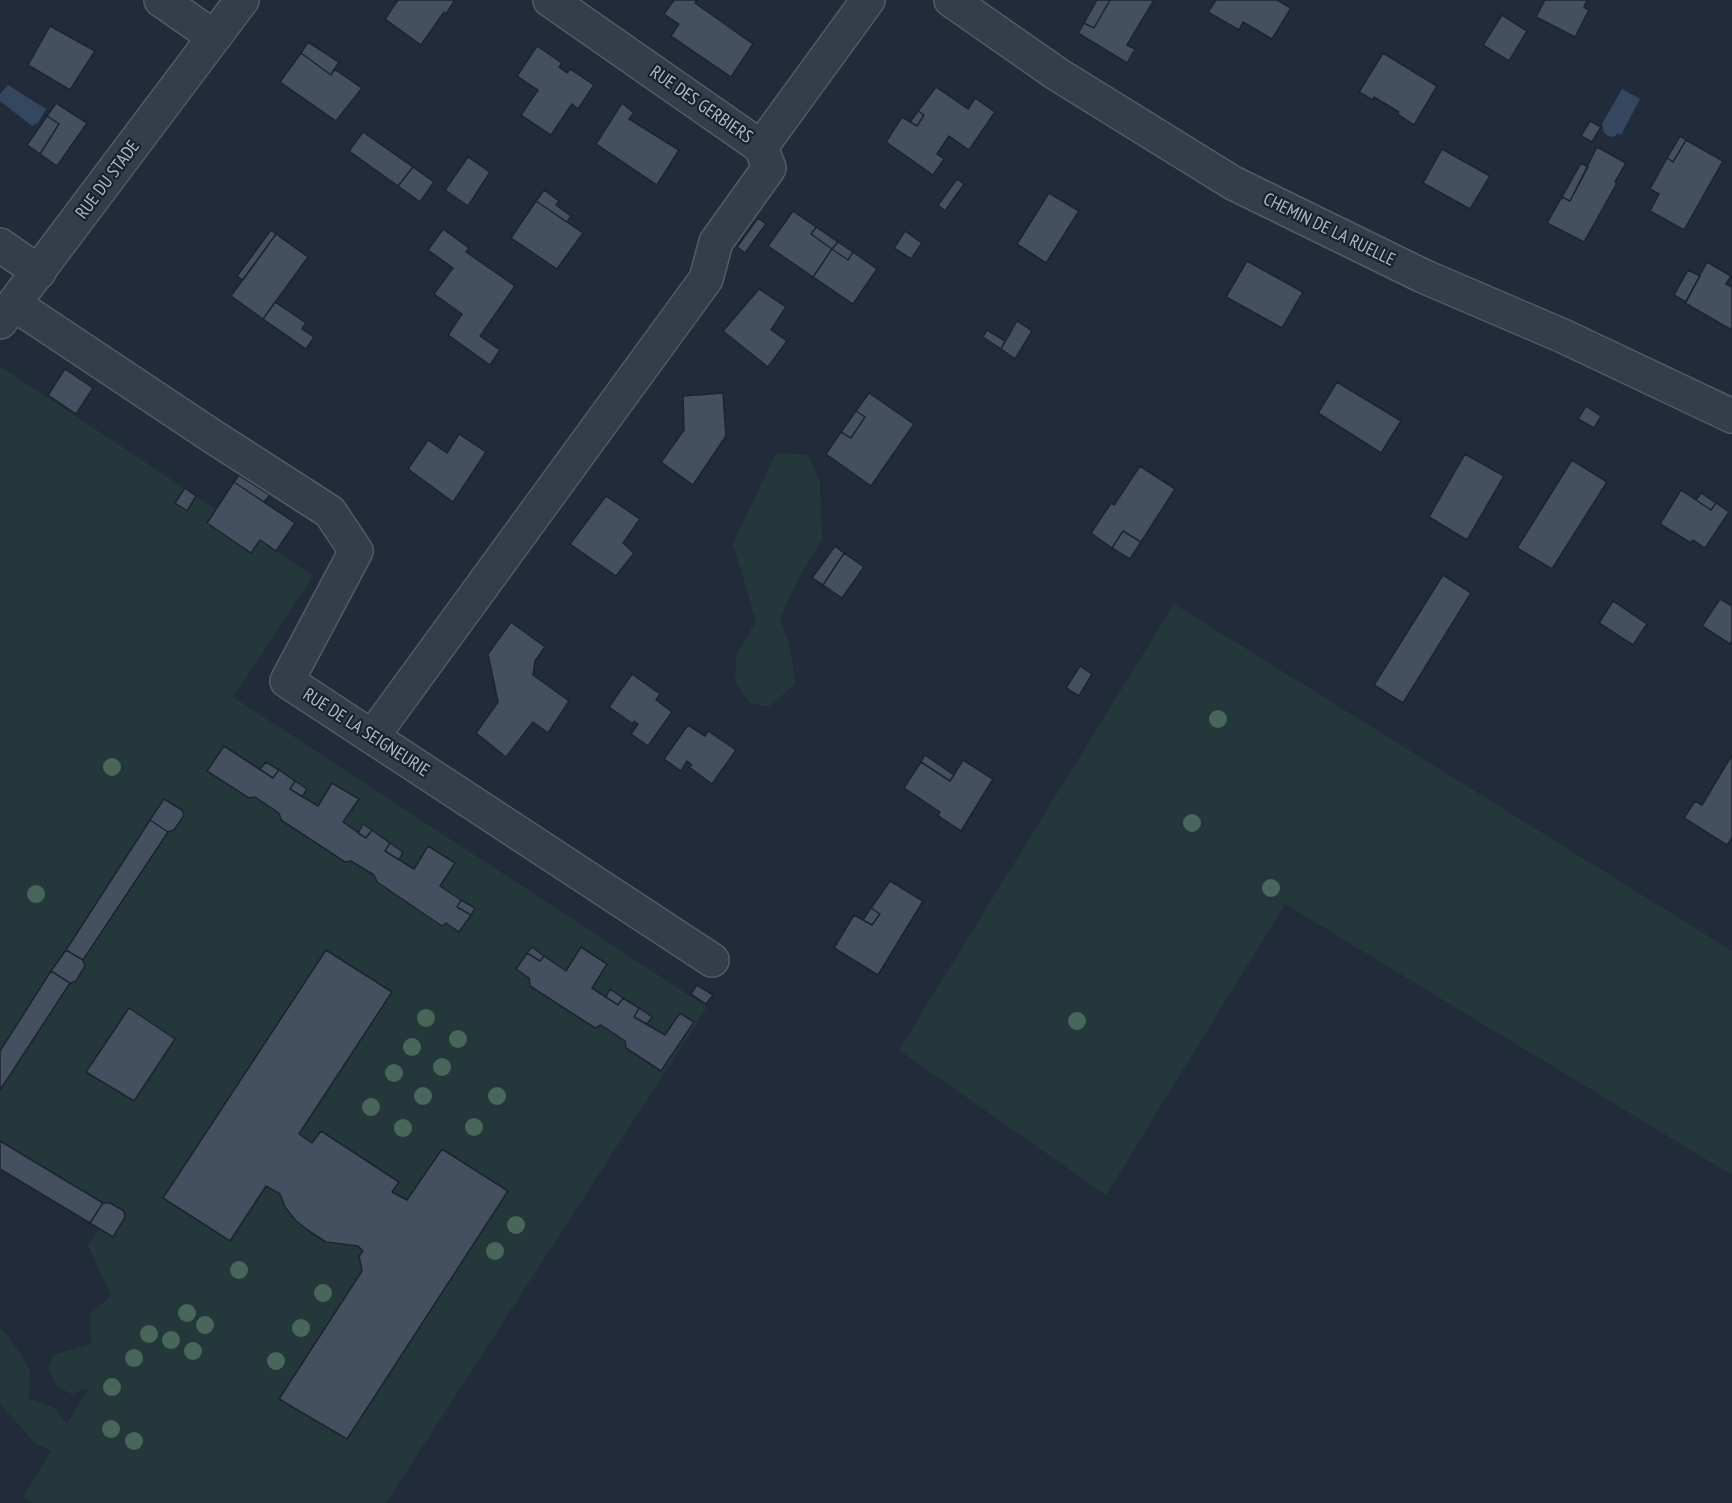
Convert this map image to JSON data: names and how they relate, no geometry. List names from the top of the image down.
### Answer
{
  "streets": {
    "street": [
      "RUE DES GERBIERS",
      "RUE DU STADE",
      "CHEMIN DE LA RUELLE",
      "RUE DE LA SEIGNEURIE"
    ]
  },
  "crossings": [
    ["RUE DU STADE", "RUE DE LA SEIGNEURIE"]
  ]
}
